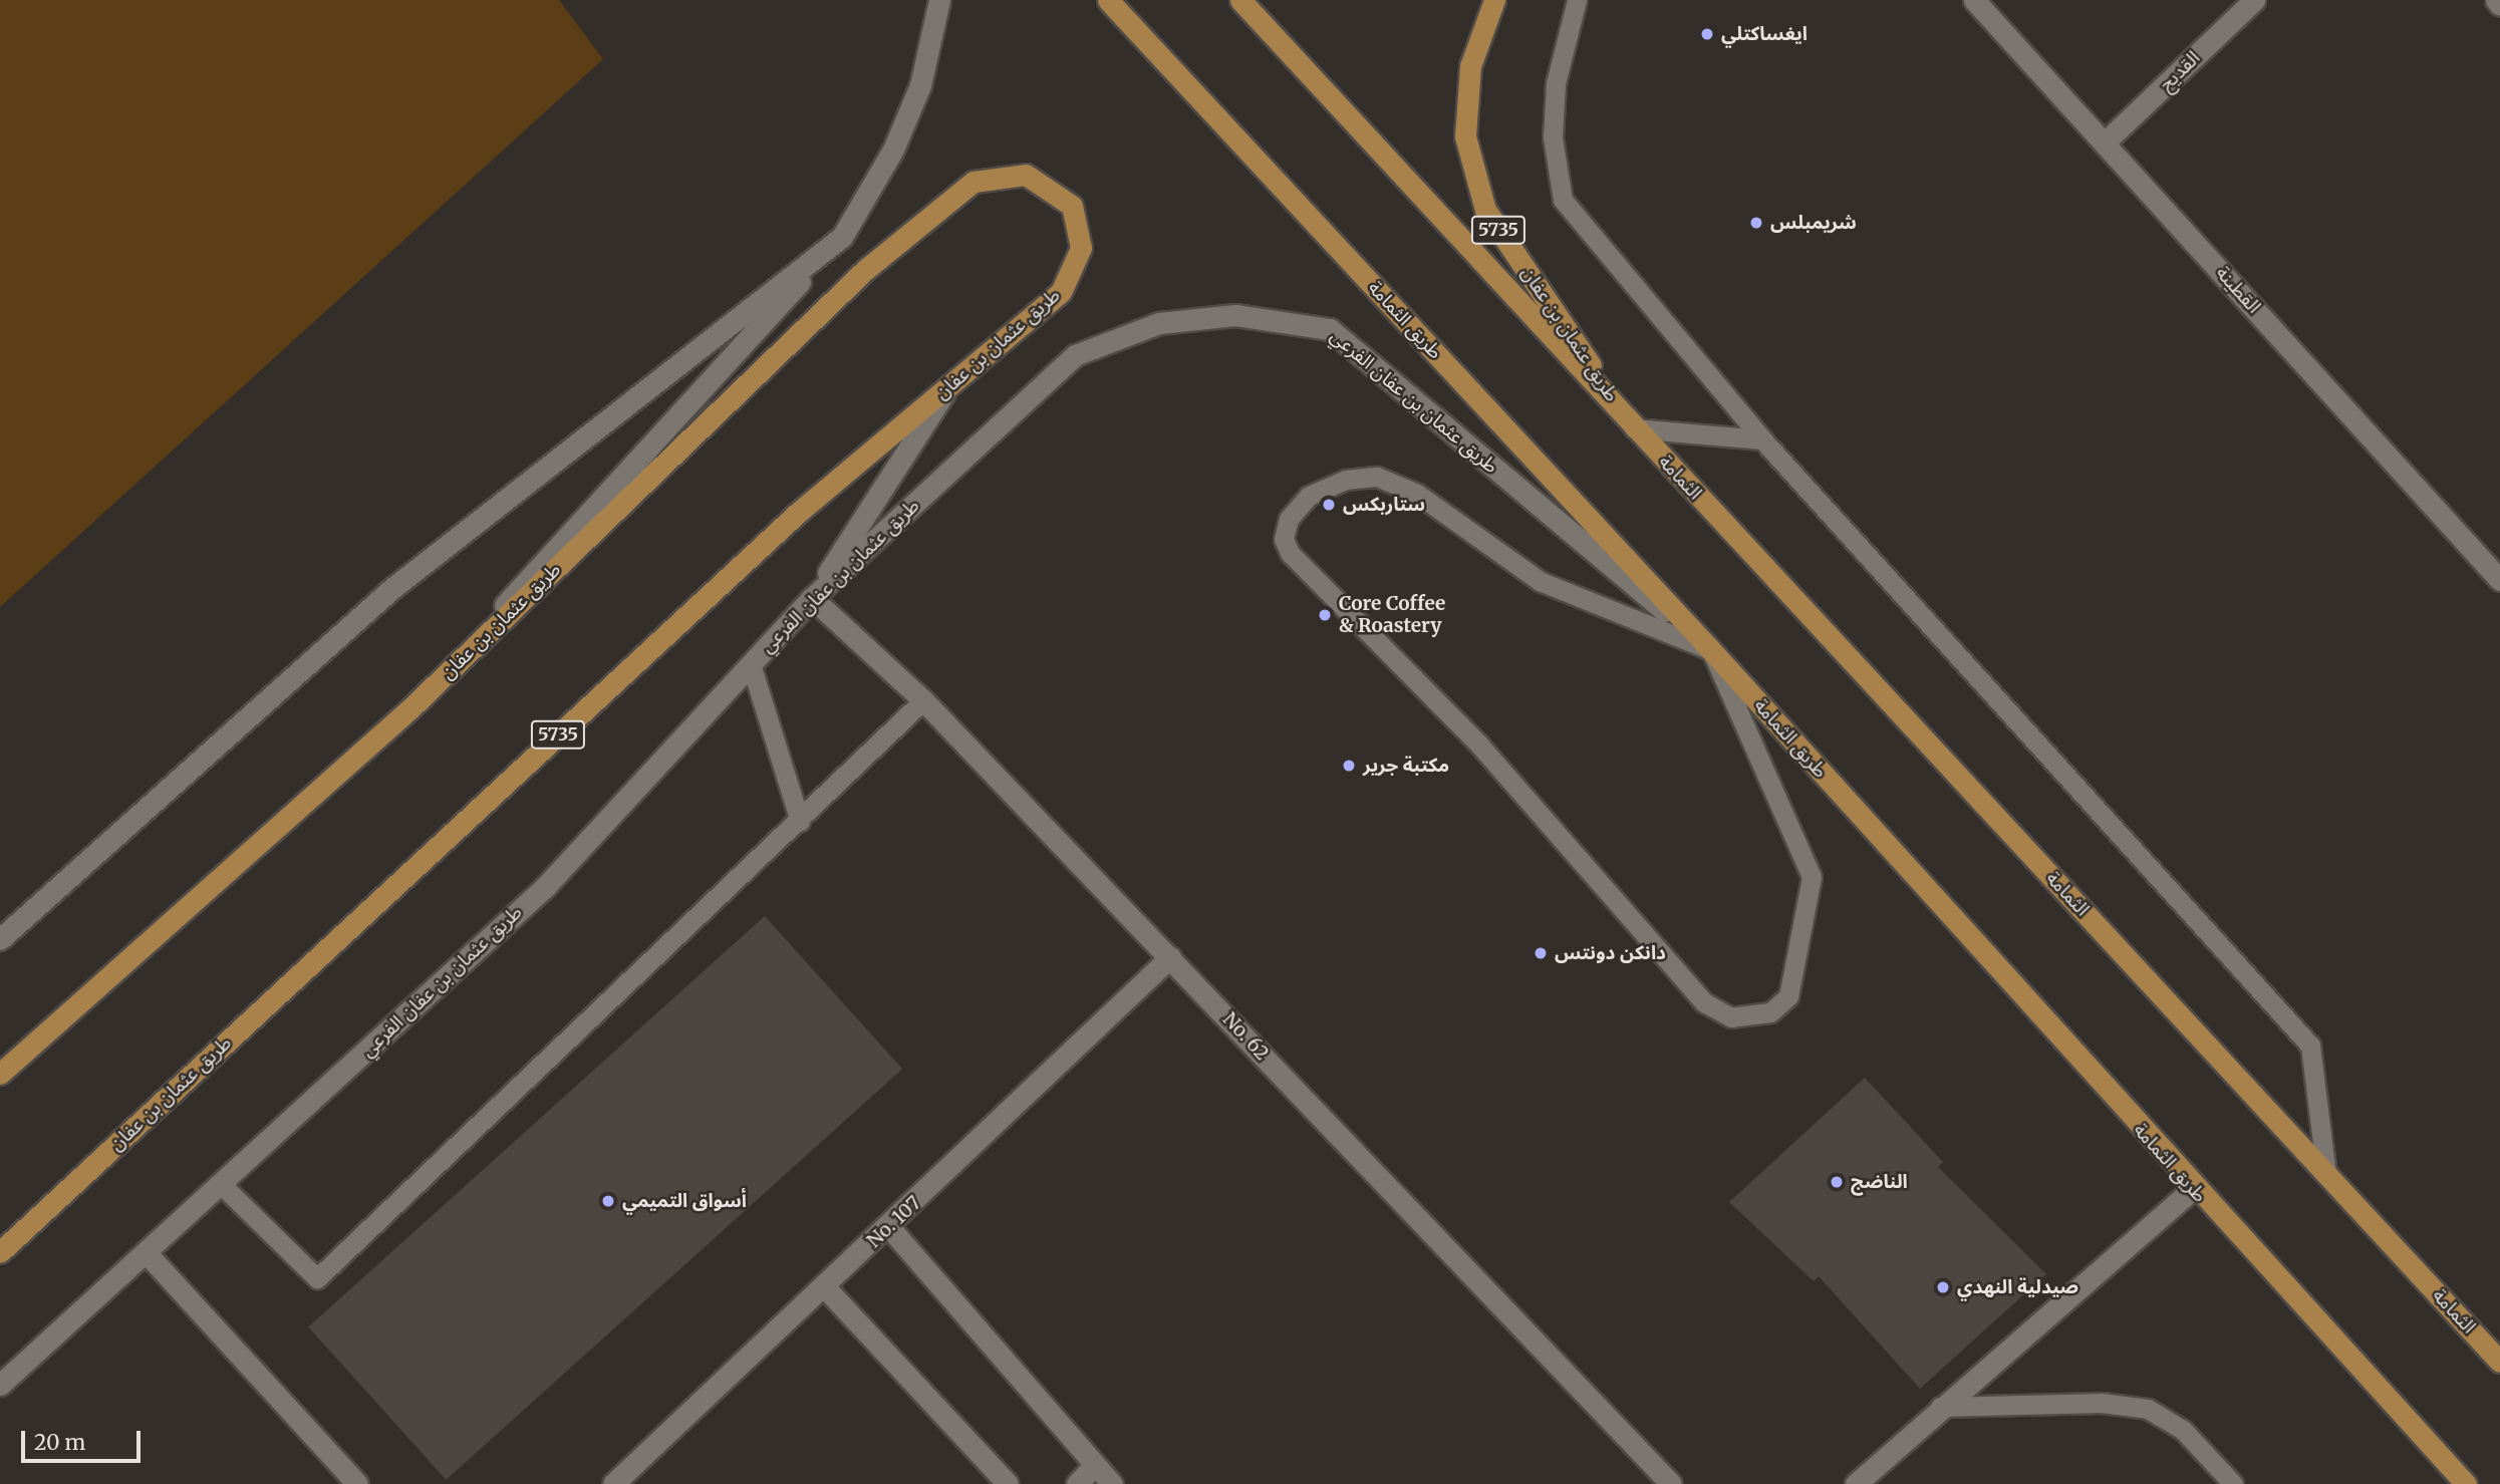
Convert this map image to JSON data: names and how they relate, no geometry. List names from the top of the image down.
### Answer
{
  "streets": {
    "main road": [
      "القديح",
      "5735",
      "القطينة",
      "طريق الثمامة",
      "طريق عثمان بن عفان",
      "طريق عثمان بن عفان الفرعي",
      "الثمامة",
      "No. 62",
      "No. 107"
    ]
  },
  "crossings": [
    ["القديح", "القطينة"],
    ["طريق الثمامة", "طريق عثمان بن عفان الفرعي"],
    ["طريق عثمان بن عفان", "الثمامة"],
    ["طريق عثمان بن عفان الفرعي", "No. 62"],
    ["No. 62", "No. 107"]
  ],
  "places": [
    "ايغساكتلي",
    "شريمبلس",
    "ستاربكس",
    "Core Coffee & Roastery",
    "مكتبة جرير",
    "دانكن دونتس",
    "الناضج",
    "أسواق التميمي",
    "صيدلية النهدي"
  ],
  "scale_bar": "20 m"
}
